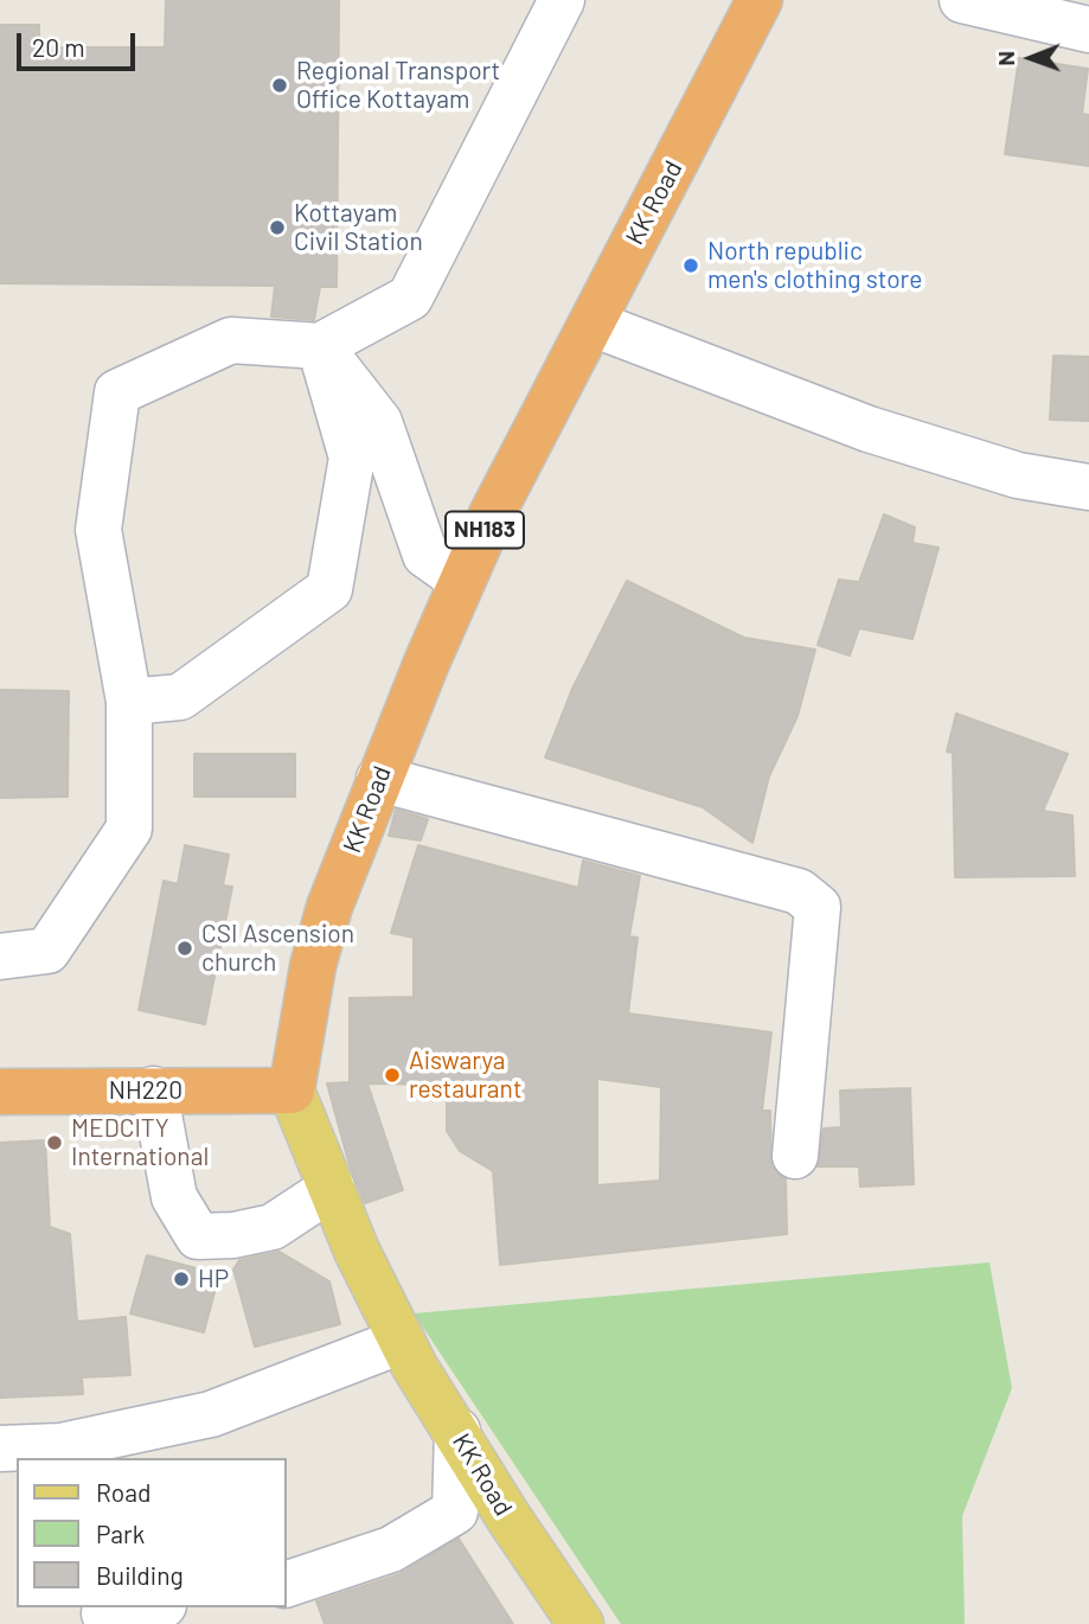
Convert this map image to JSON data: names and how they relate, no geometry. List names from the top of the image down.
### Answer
{
  "streets": {
    "highway": ["KK Road", "NH183", "NH220"]
  },
  "crossings": [
    ["KK Road", "NH220"]
  ],
  "places": [
    "Regional Transport Office Kottayam",
    "Kottayam Civil Station",
    "North republic men's clothing store",
    "CSI Ascension church",
    "Aiswarya restaurant",
    "MEDCITY International",
    "HP"
  ],
  "legend": ["Road", "Park", "Building"],
  "scale_bar": "20 m",
  "north": "left"
}
